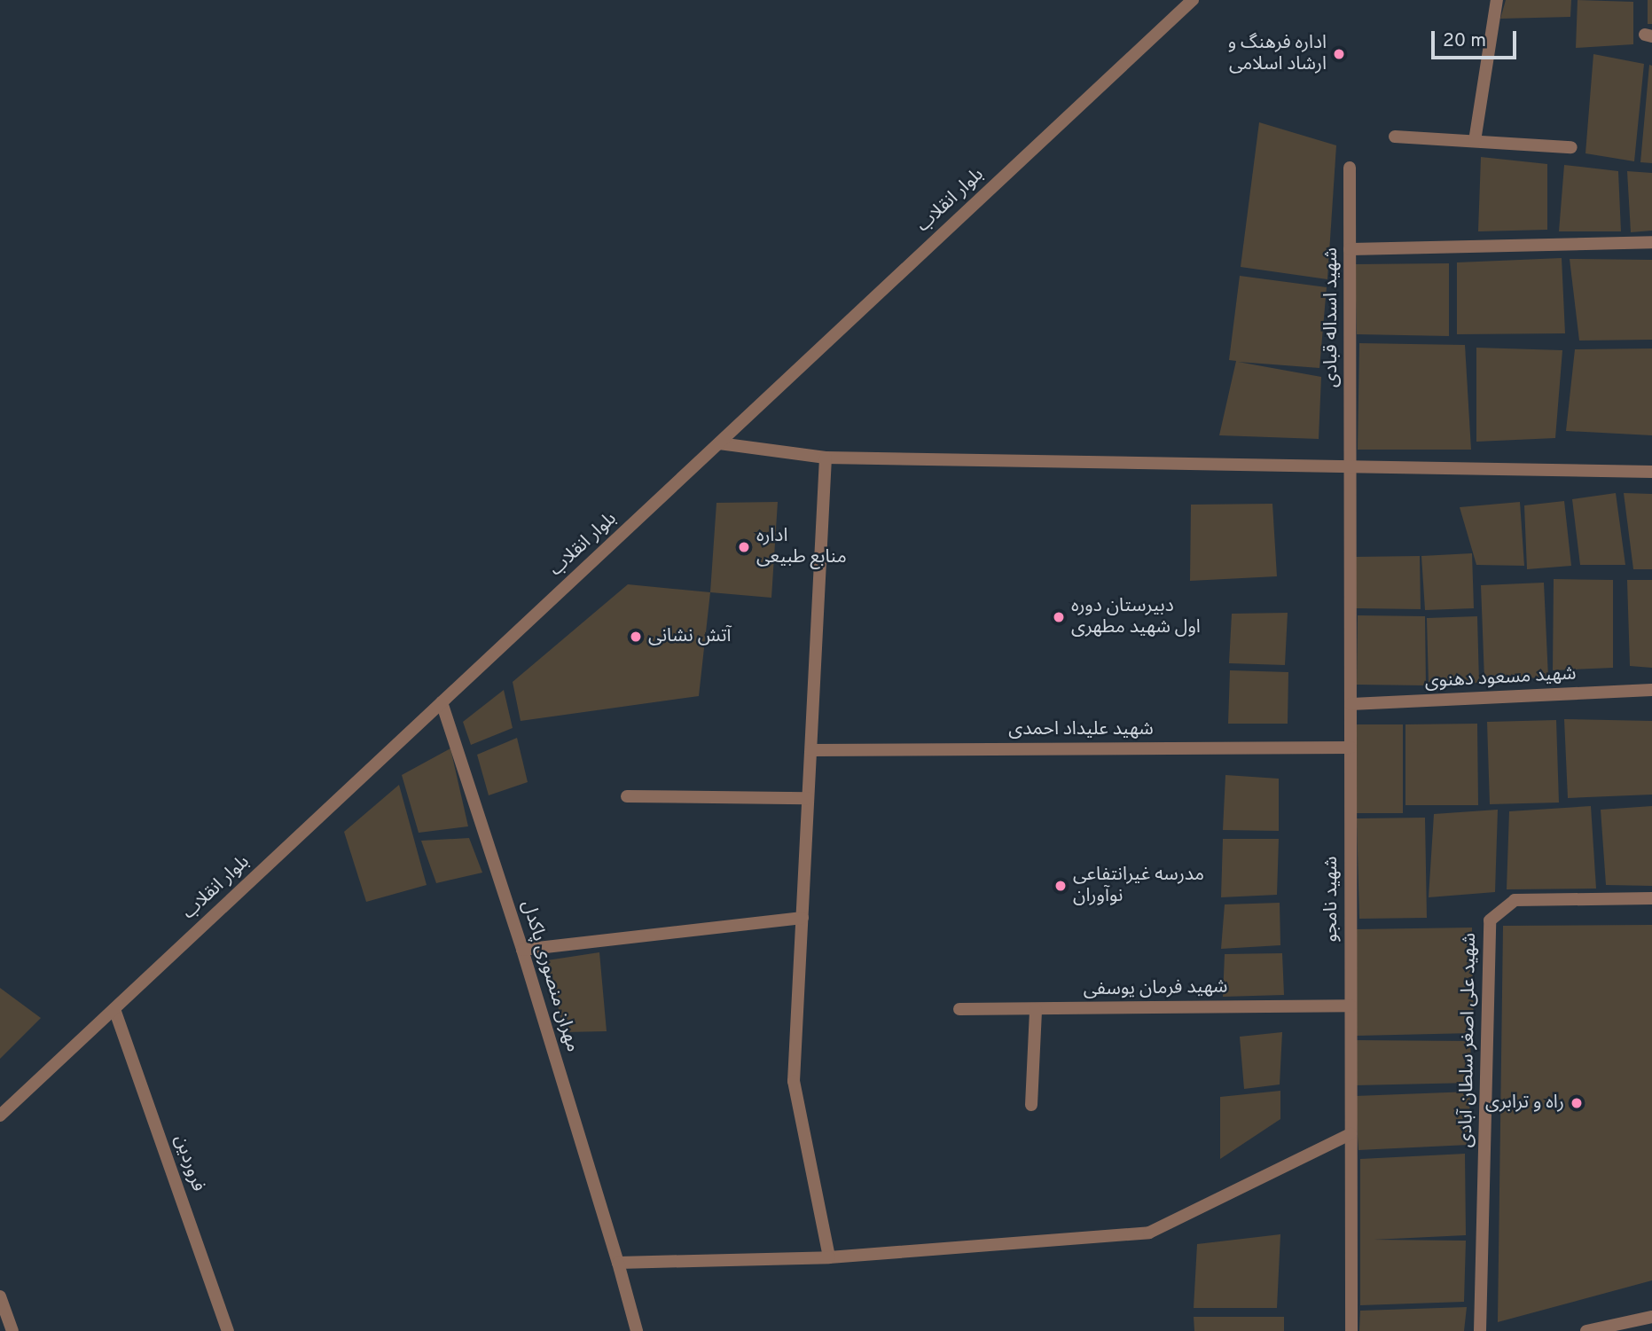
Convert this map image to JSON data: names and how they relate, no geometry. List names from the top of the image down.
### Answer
{
  "streets": {
    "street": [
      "بلوار انقلاب",
      "شهید اسداله قبادی",
      "شهید مسعود دهنوی",
      "شهید علیداد احمدی",
      "شهید نامجو",
      "مهران منصوری پاکدل",
      "شهید فرمان یوسفی",
      "شهید علی اصغر سلطان آبادی",
      "فروردین"
    ]
  },
  "crossings": [
    ["بلوار انقلاب", "مهران منصوری پاکدل"],
    ["بلوار انقلاب", "فروردین"],
    ["شهید اسداله قبادی", "شهید نامجو"],
    ["شهید مسعود دهنوی", "شهید نامجو"],
    ["شهید علیداد احمدی", "شهید نامجو"],
    ["شهید نامجو", "شهید فرمان یوسفی"]
  ],
  "places": [
    "اداره فرهنگ و ارشاد اسلامی",
    "اداره منابع طبیعی",
    "دبیرستان دوره اول شهید مطهری",
    "آتش نشانی",
    "مدرسه غیرانتفاعی نوآوران",
    "راه و ترابری"
  ],
  "scale_bar": "20 m"
}
